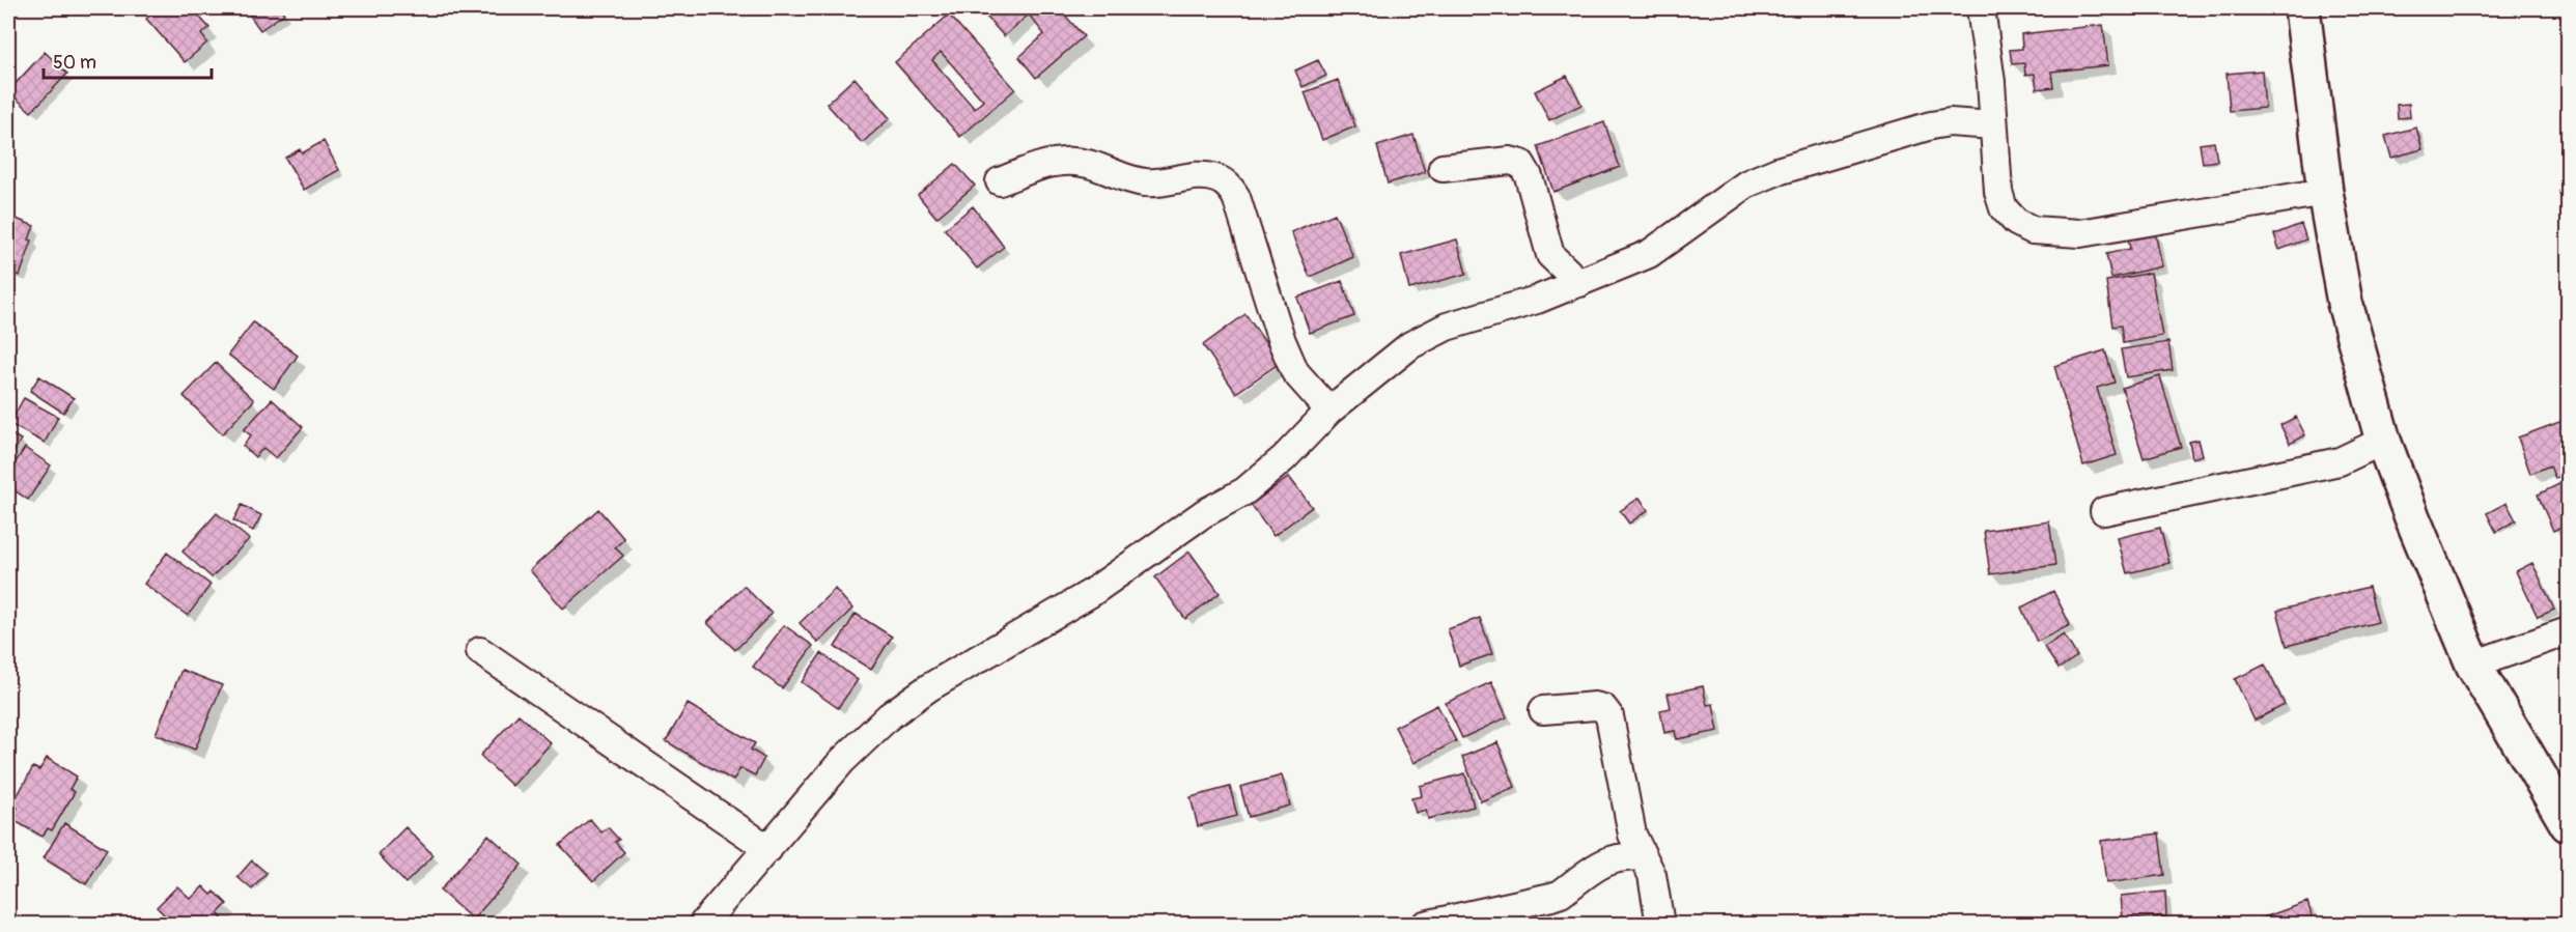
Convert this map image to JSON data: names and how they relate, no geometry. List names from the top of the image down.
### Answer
{
  "scale_bar": "50 m"
}
